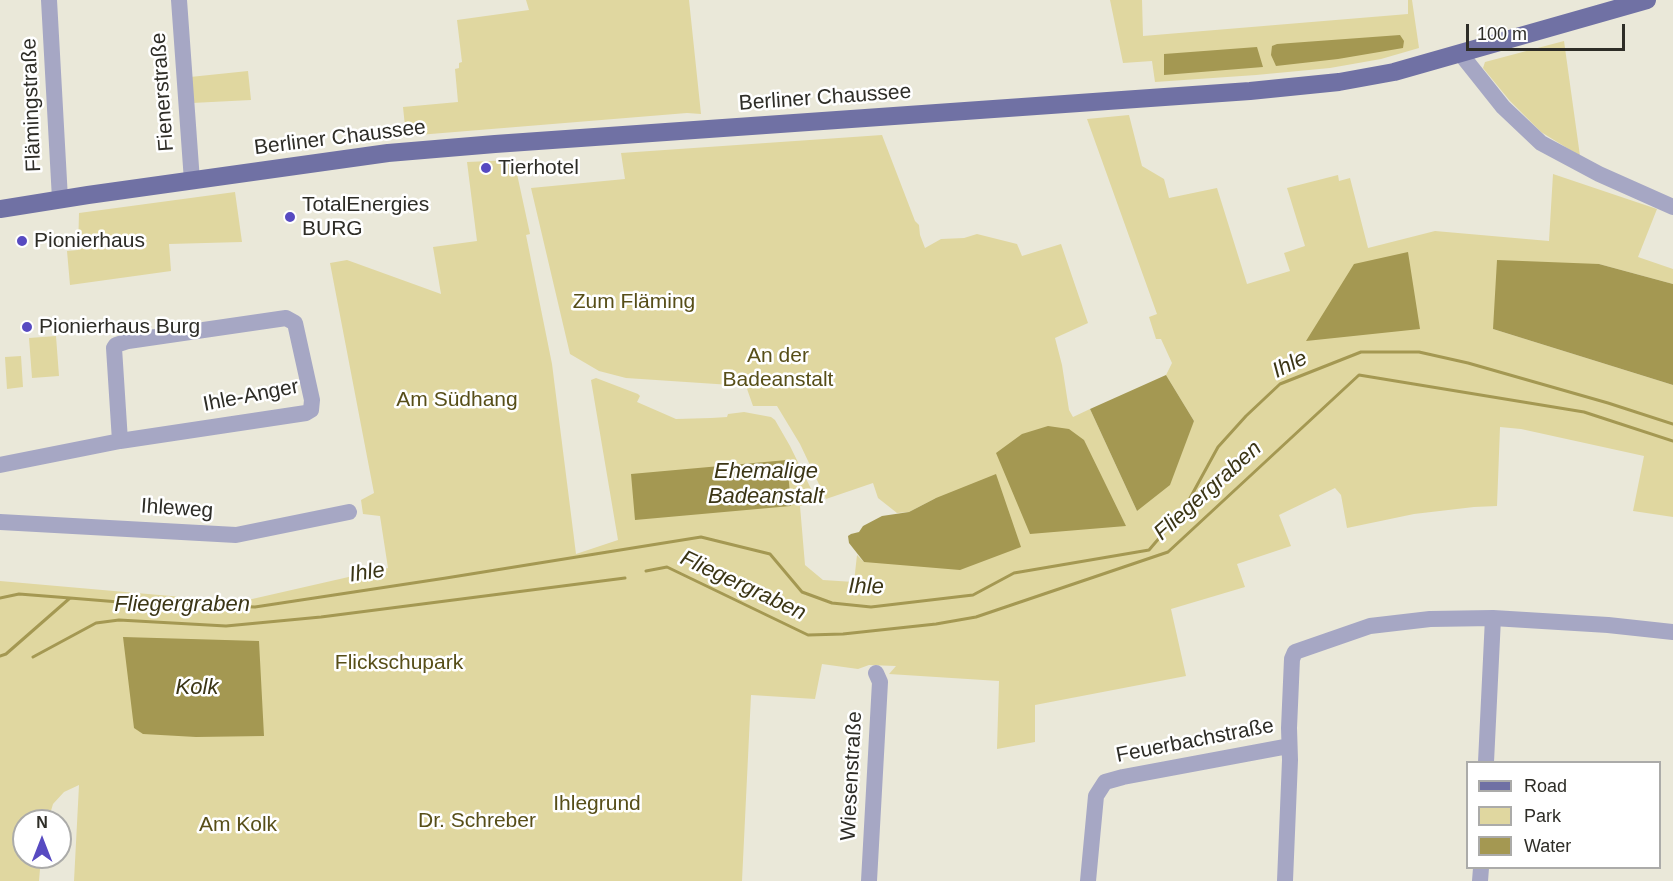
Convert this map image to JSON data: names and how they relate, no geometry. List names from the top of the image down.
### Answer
{
  "streets": {
    "main road": ["Berliner Chaussee"],
    "street": [
      "Fienerstraße",
      "Flämingstraße",
      "Ihle-Anger",
      "Ihleweg",
      "Feuerbachstraße",
      "Wiesenstraße"
    ]
  },
  "crossings": [
    ["Fienerstraße", "Berliner Chaussee"],
    ["Berliner Chaussee", "Flämingstraße"]
  ],
  "water": [
    "Ihle",
    "Ehemalige Badeanstalt",
    "Fliegergraben",
    "Kolk"
  ],
  "parks": [
    "Zum Fläming",
    "An der Badeanstalt",
    "Am Südhang",
    "Flickschupark",
    "Ihlegrund",
    "Dr. Schreber",
    "Am Kolk"
  ],
  "places": [
    "Tierhotel",
    "TotalEnergies BURG",
    "Pionierhaus",
    "Pionierhaus Burg"
  ],
  "legend": ["Road", "Park", "Water"],
  "scale_bar": "100 m",
  "north": "top"
}
